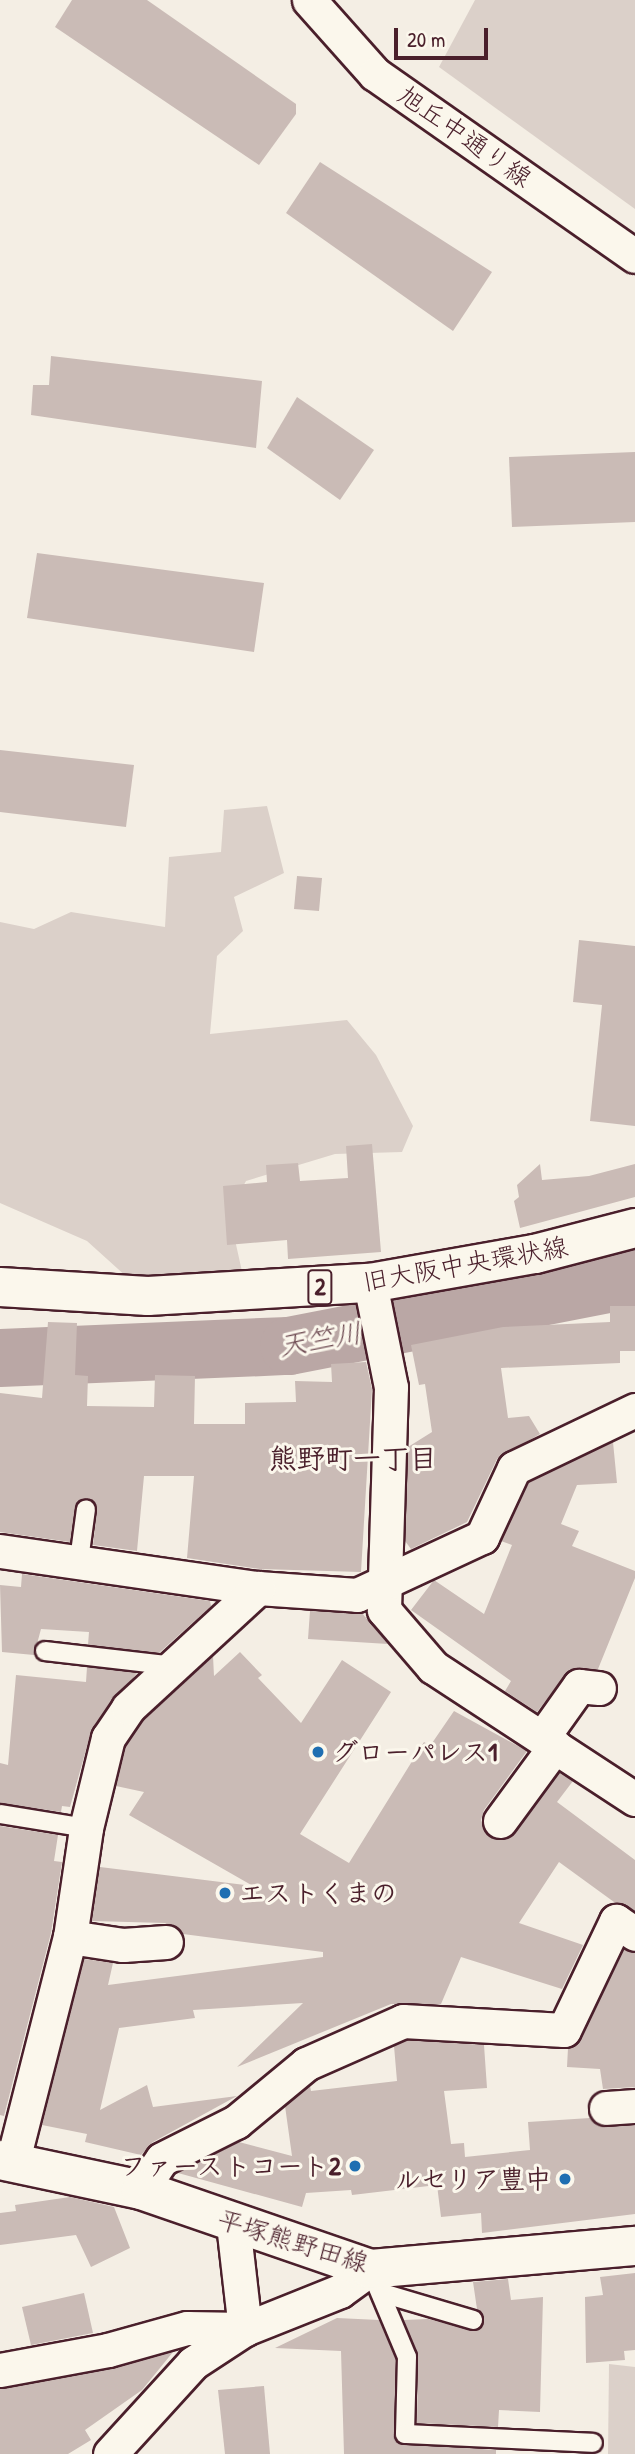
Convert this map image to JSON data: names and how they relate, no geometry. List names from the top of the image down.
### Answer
{
  "streets": {
    "street": [
      "旭丘中通り線",
      "旧大阪中央環状線",
      "2",
      "平塚熊野田線"
    ]
  },
  "districts": ["熊野町一丁目"],
  "water": ["天竺川"],
  "places": [
    "グローパレス1",
    "エストくまの",
    "ファーストコート2",
    "ルセリア豊中"
  ],
  "scale_bar": "20 m"
}
